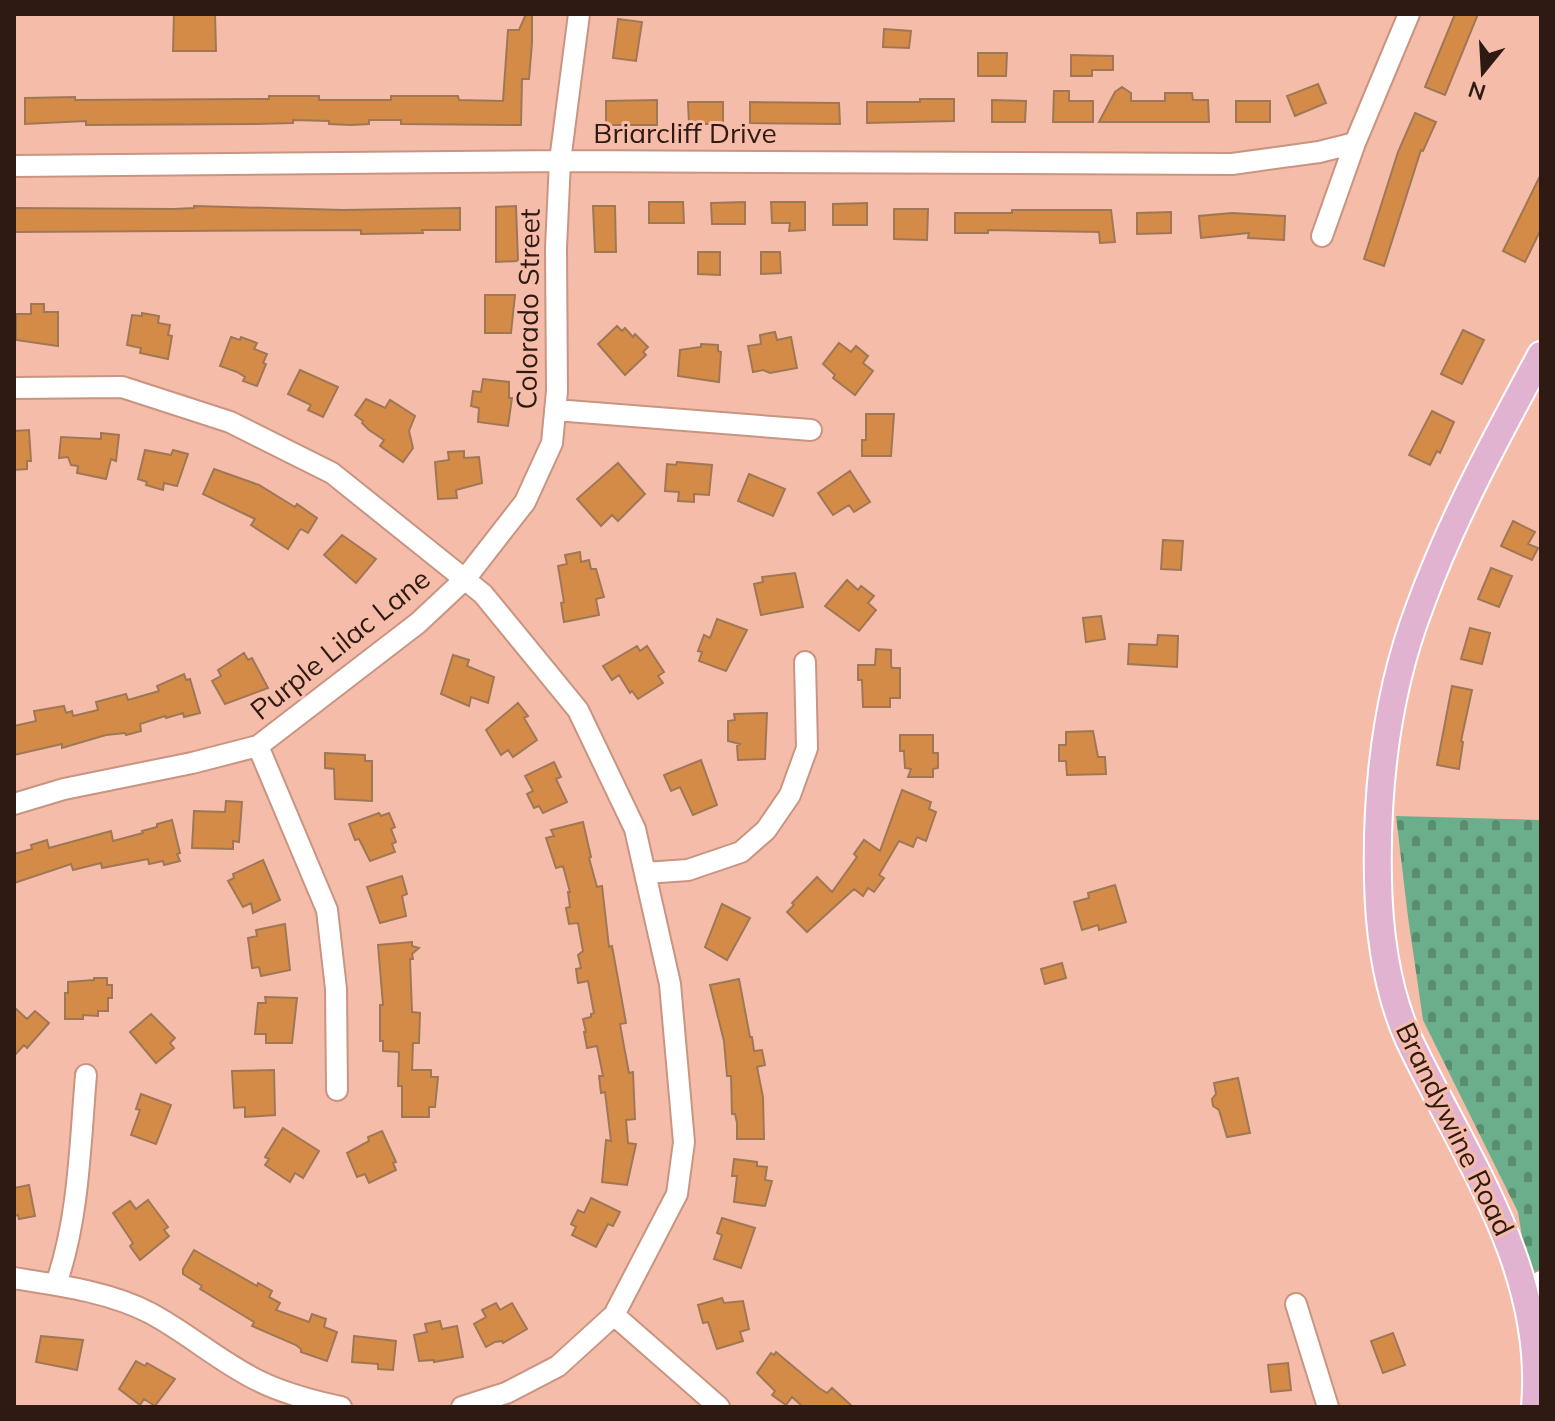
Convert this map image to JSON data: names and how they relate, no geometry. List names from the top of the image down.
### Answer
{
  "streets": {
    "main road": ["Brandywine Road"],
    "street": ["Briarcliff Drive", "Colorado Street", "Purple Lilac Lane"]
  },
  "crossings": [
    ["Briarcliff Drive", "Colorado Street"],
    ["Colorado Street", "Purple Lilac Lane"]
  ],
  "north": "bottom"
}
